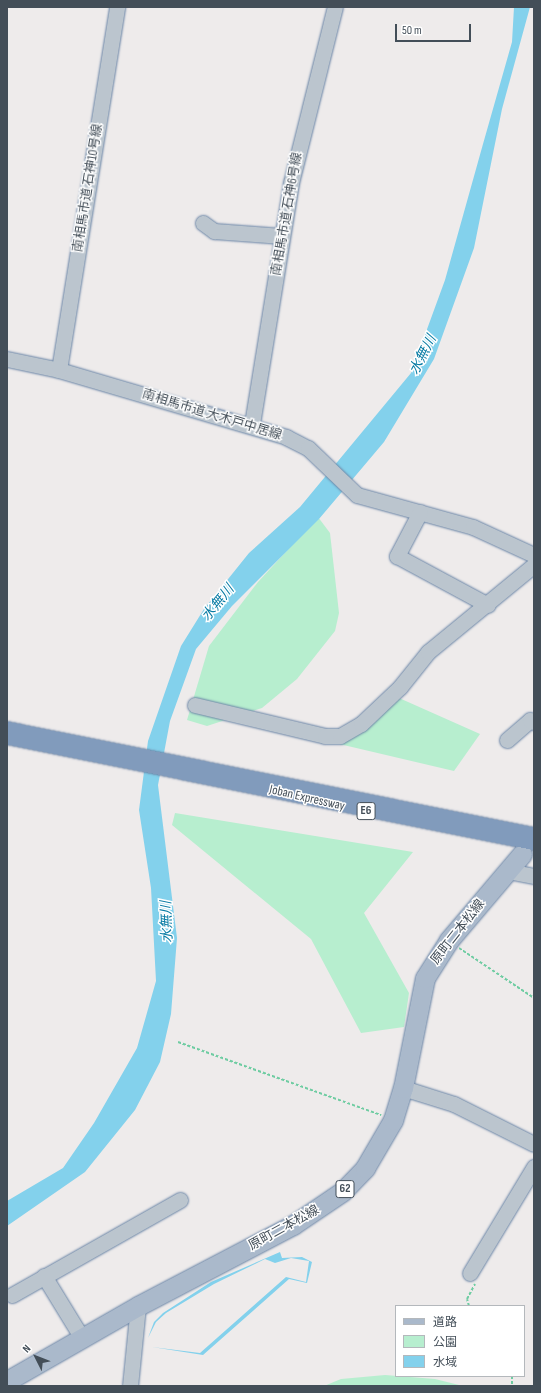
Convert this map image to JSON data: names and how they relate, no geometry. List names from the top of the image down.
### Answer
{
  "streets": {
    "highway": ["Joban Expressway", "E6"],
    "main road": ["原町二本松線", "62"],
    "street": ["南相馬市道 石神10号線", "南相馬市道 石神6号線", "南相馬市道 大木戸中居線"]
  },
  "crossings": [
    ["南相馬市道 石神10号線", "南相馬市道 大木戸中居線"],
    ["南相馬市道 石神6号線", "南相馬市道 大木戸中居線"],
    ["Joban Expressway", "原町二本松線"]
  ],
  "water": ["水無川"],
  "legend": ["道路", "公園", "水域"],
  "scale_bar": "50 m",
  "north": "top left"
}
